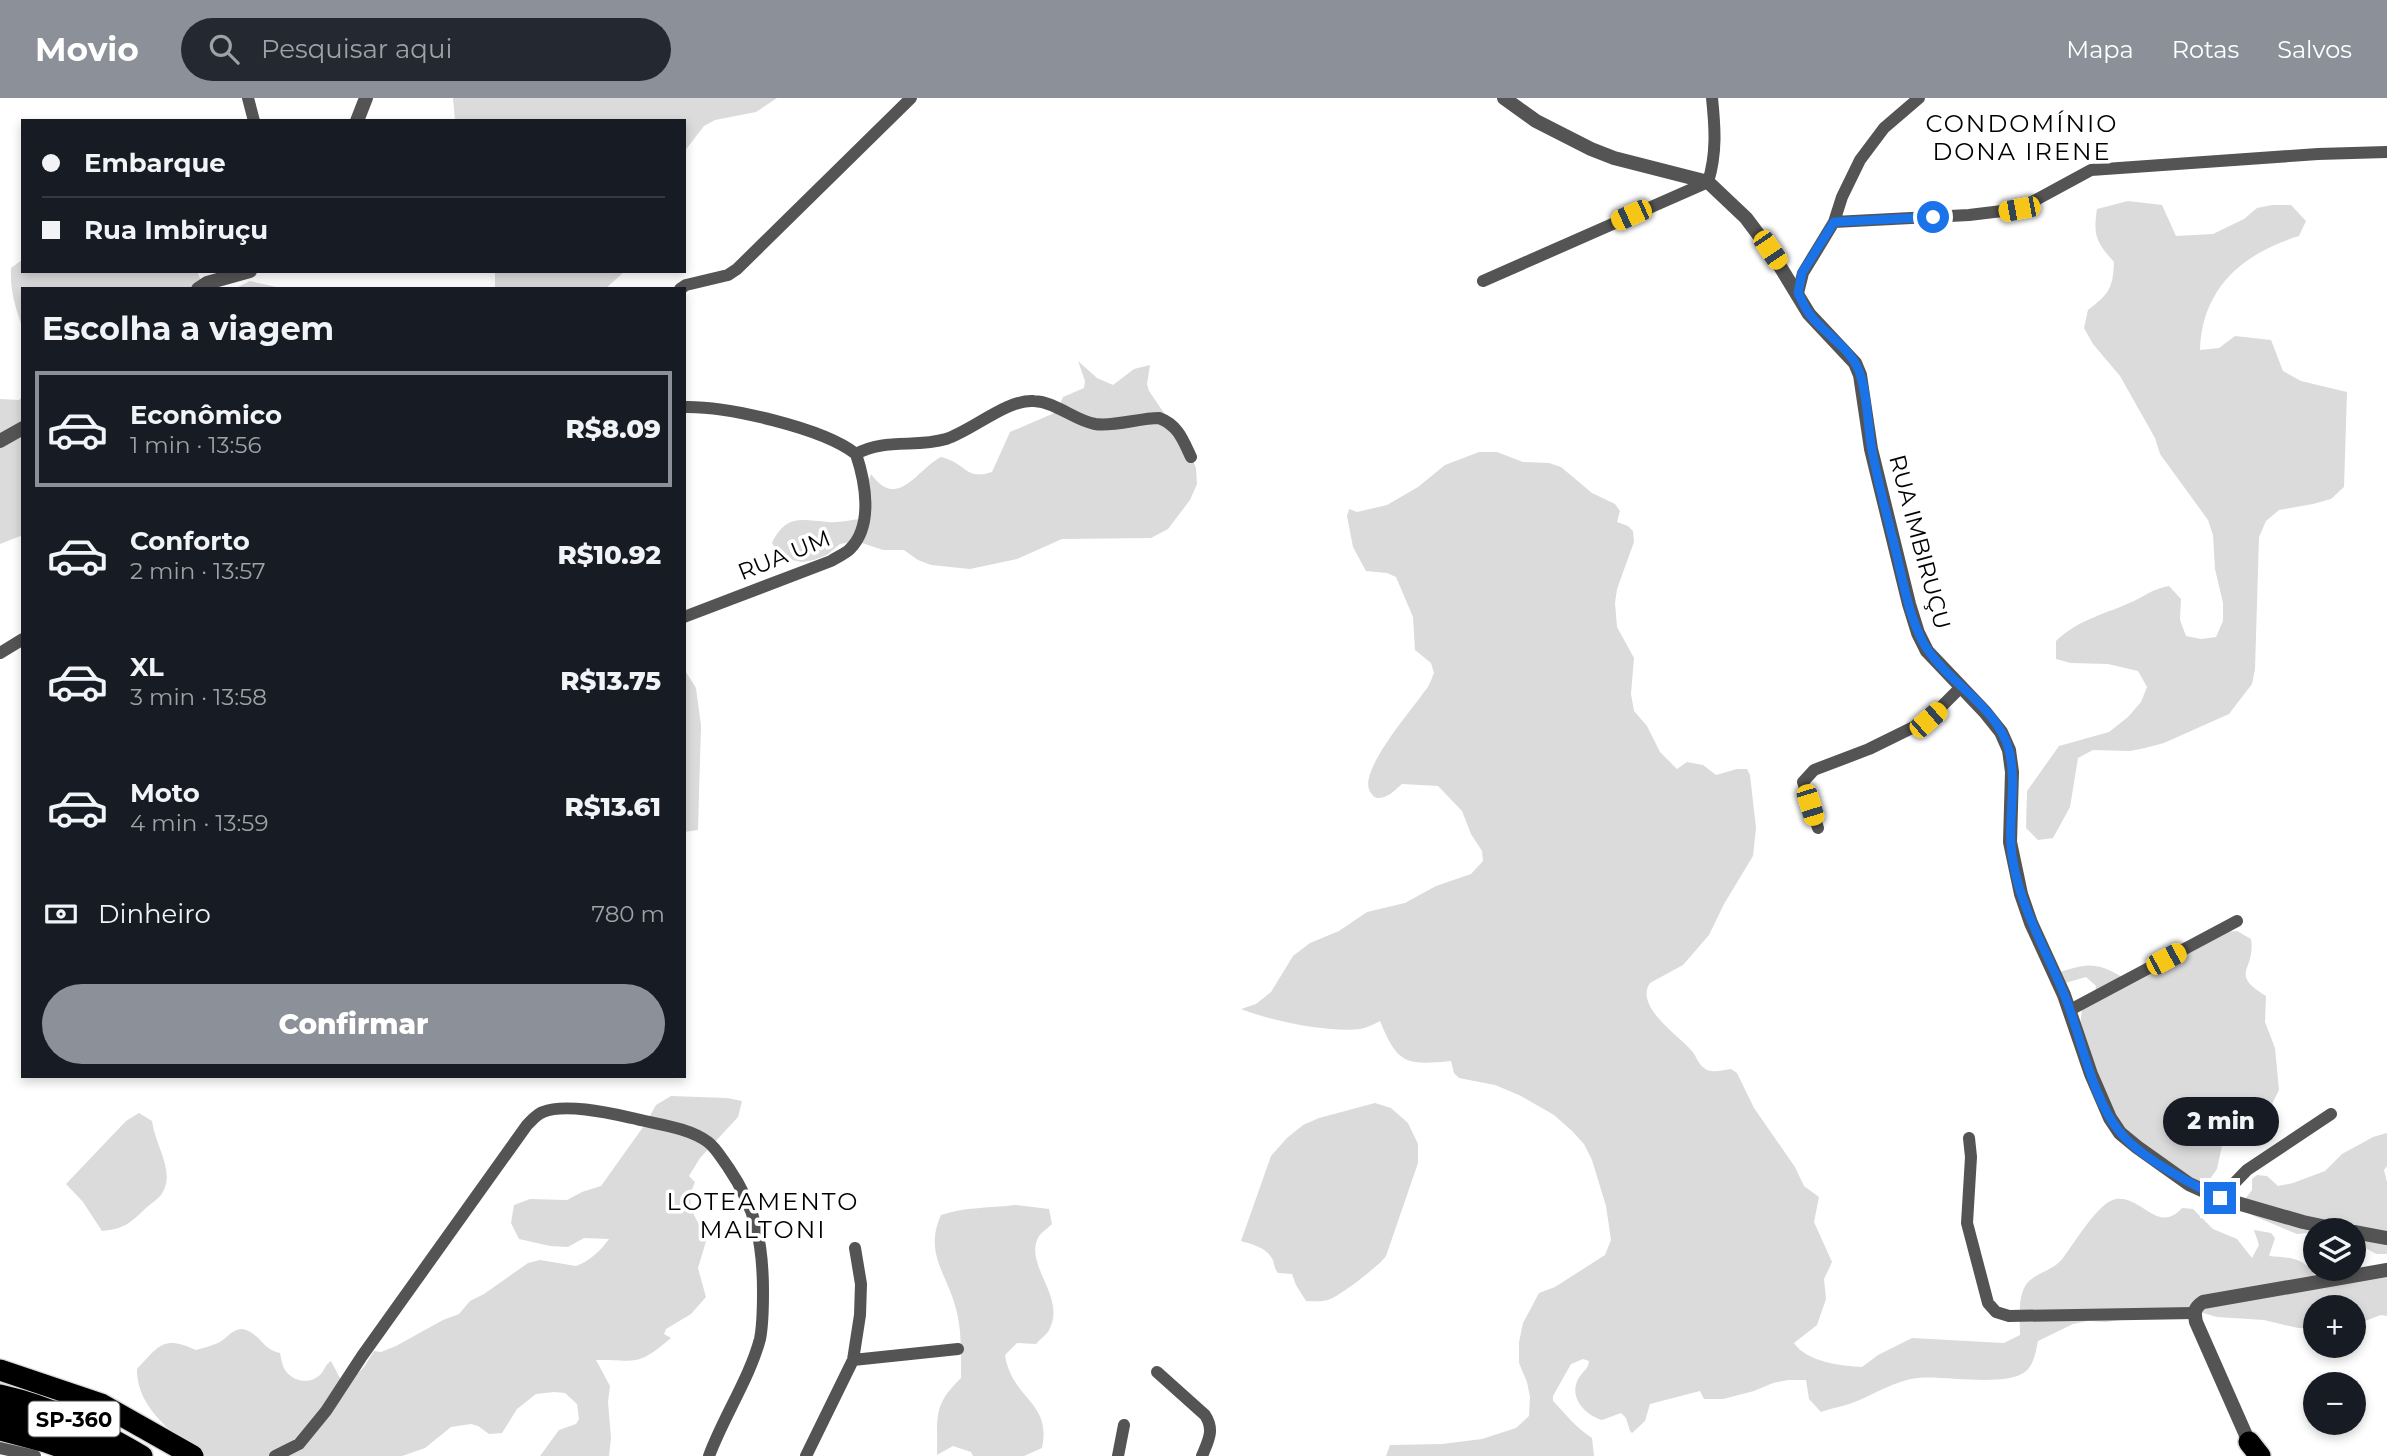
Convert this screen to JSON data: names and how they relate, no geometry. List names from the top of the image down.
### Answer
{
  "streets": {
    "highway": ["SP-360"],
    "street": ["RUA IMBIRUÇU", "RUA UM"]
  },
  "districts": ["CONDOMÍNIO DONA IRENE", "LOTEAMENTO MALTONI"],
  "page": {
    "header": "Movio",
    "search": "Pesquisar aqui",
    "nav": ["Mapa", "Rotas", "Salvos"],
    "banner": ["Embarque", "Rua Imbiruçu"],
    "heading": "Escolha a viagem",
    "list": [
      {
        "name": "Econômico",
        "note": "1 min · 13:56",
        "value": "R$8.09"
      },
      {
        "name": "Conforto",
        "note": "2 min · 13:57",
        "value": "R$10.92"
      },
      {
        "name": "XL",
        "note": "3 min · 13:58",
        "value": "R$13.75"
      },
      {
        "name": "Moto",
        "note": "4 min · 13:59",
        "value": "R$13.61"
      }
    ],
    "pay": ["Dinheiro", "780 m"],
    "buttons": "Confirmar",
    "bubble": "2 min",
    "map_buttons": ["+", "−"]
  }
}
